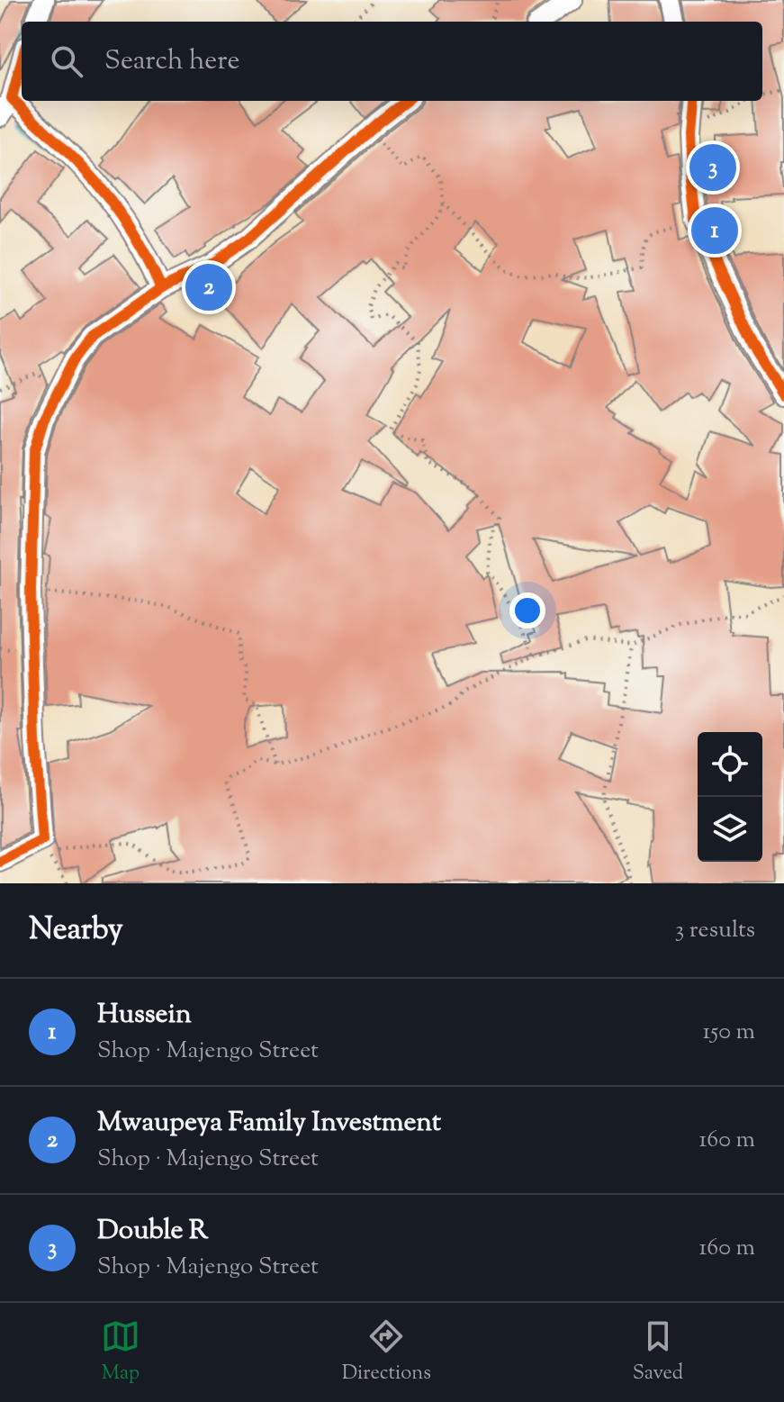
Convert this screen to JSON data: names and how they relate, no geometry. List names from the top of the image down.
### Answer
{
  "page": {
    "search": "Search here",
    "pins": ["3", "1", "2"],
    "heading": ["Nearby", "3 results"],
    "list": [
      {
        "mark": "1",
        "name": "Hussein",
        "note": "Shop · Majengo Street",
        "value": "150 m"
      },
      {
        "mark": "2",
        "name": "Mwaupeya Family Investment",
        "note": "Shop · Majengo Street",
        "value": "160 m"
      },
      {
        "mark": "3",
        "name": "Double R",
        "note": "Shop · Majengo Street",
        "value": "160 m"
      }
    ],
    "nav": ["Map", "Directions", "Saved"]
  }
}
